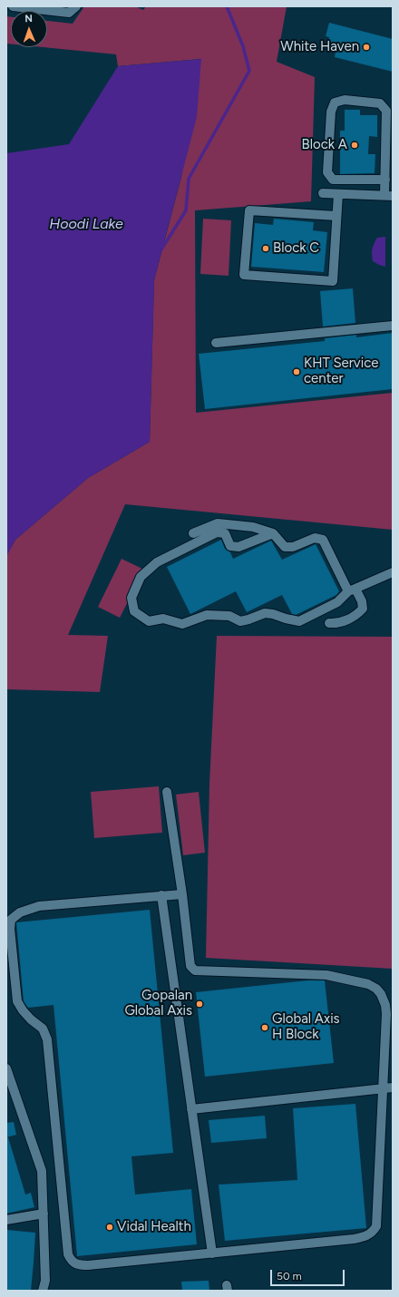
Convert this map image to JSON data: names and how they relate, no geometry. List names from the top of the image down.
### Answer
{
  "water": ["Hoodi Lake"],
  "places": [
    "White Haven",
    "Block A",
    "Block C",
    "KHT Service center",
    "Gopalan Global Axis",
    "Global Axis H Block",
    "Vidal Health"
  ],
  "scale_bar": "50 m",
  "north": "top"
}
